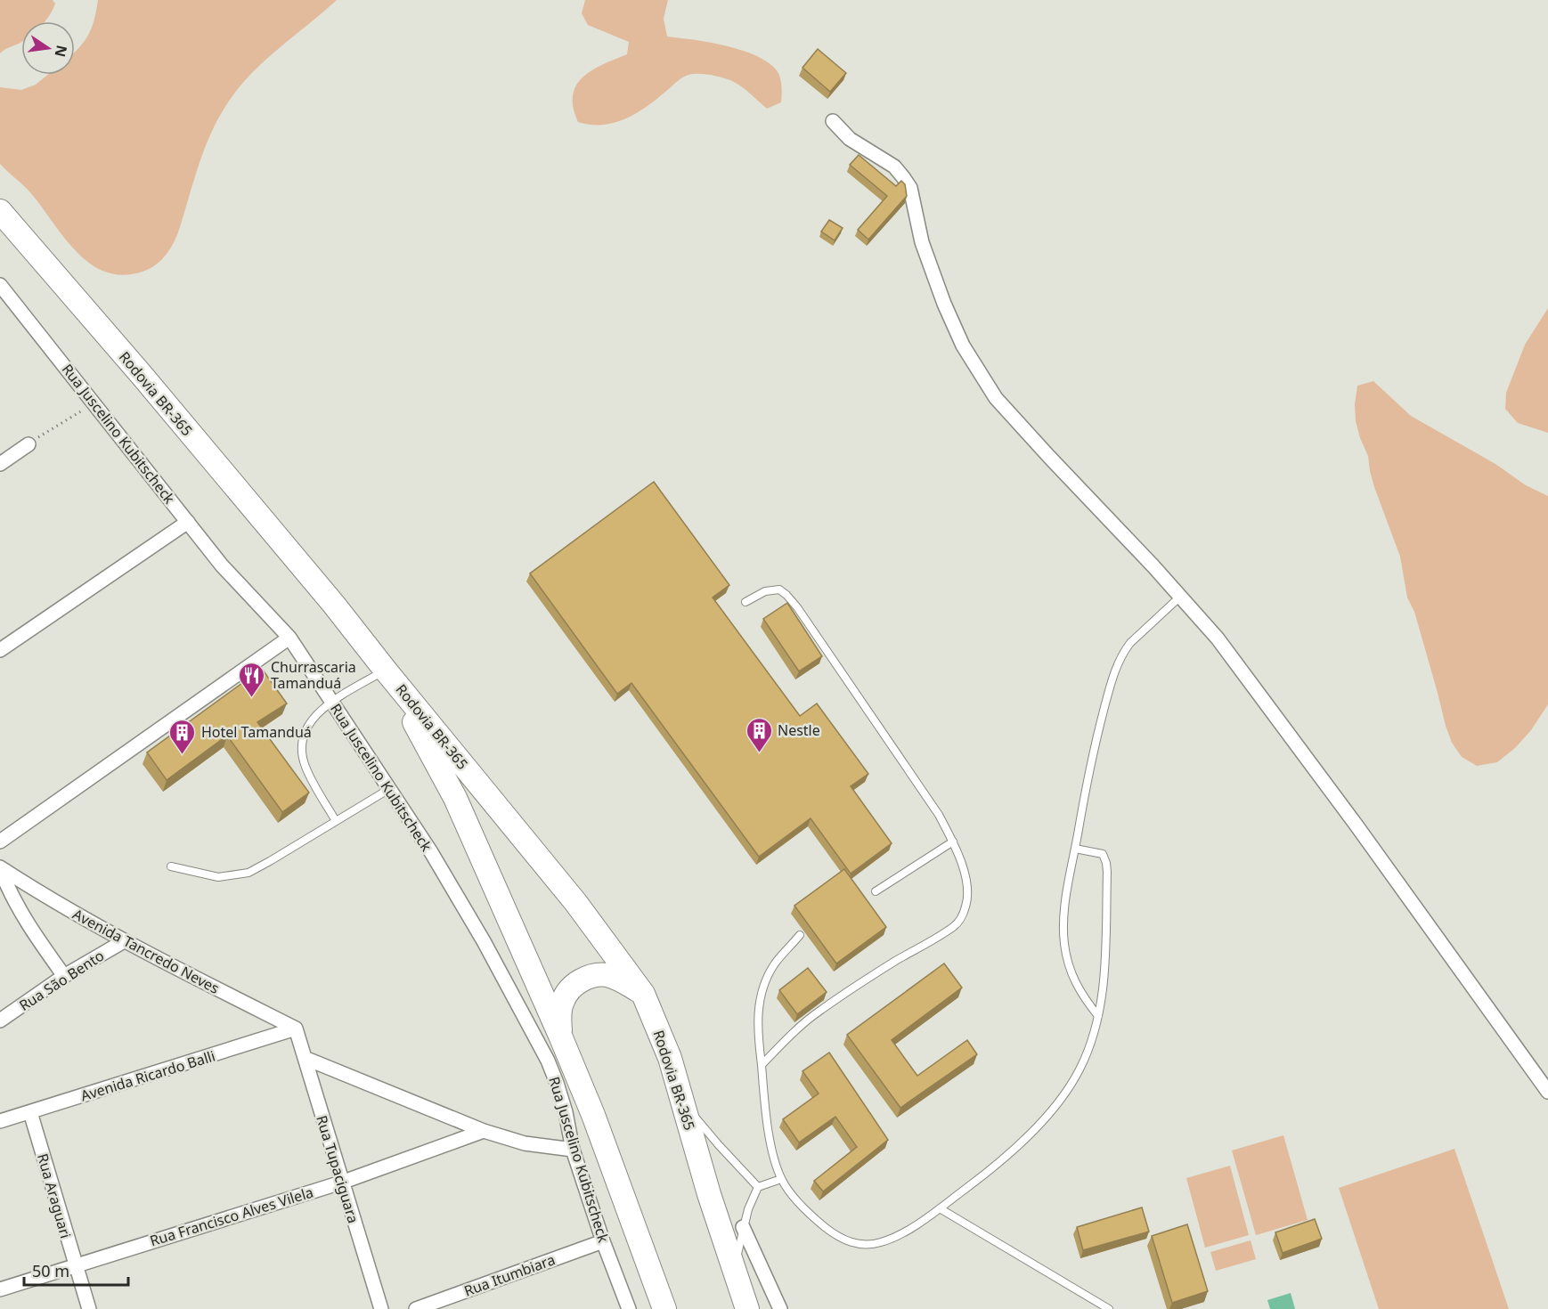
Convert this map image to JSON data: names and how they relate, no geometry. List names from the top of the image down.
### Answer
{
  "streets": {
    "main road": ["Rodovia BR-365"],
    "street": [
      "Rua Juscelino Kubitscheck",
      "Avenida Tancredo Neves",
      "Rua São Bento",
      "Avenida Ricardo Balli",
      "Rua Tupaciguara",
      "Rua Araguari",
      "Rua Francisco Alves Vilela",
      "Rua Itumbiara"
    ]
  },
  "crossings": [
    ["Rua Juscelino Kubitscheck", "Rua Itumbiara"],
    ["Avenida Tancredo Neves", "Rua São Bento"],
    ["Avenida Tancredo Neves", "Avenida Ricardo Balli"],
    ["Avenida Tancredo Neves", "Rua Tupaciguara"],
    ["Avenida Ricardo Balli", "Rua Tupaciguara"],
    ["Avenida Ricardo Balli", "Rua Araguari"],
    ["Rua Tupaciguara", "Rua Francisco Alves Vilela"],
    ["Rua Araguari", "Rua Francisco Alves Vilela"]
  ],
  "places": {
    "restaurant": ["Churrascaria Tamanduá"],
    "building": ["Nestle", "Hotel Tamanduá"]
  },
  "scale_bar": "50 m",
  "north": "right"
}
